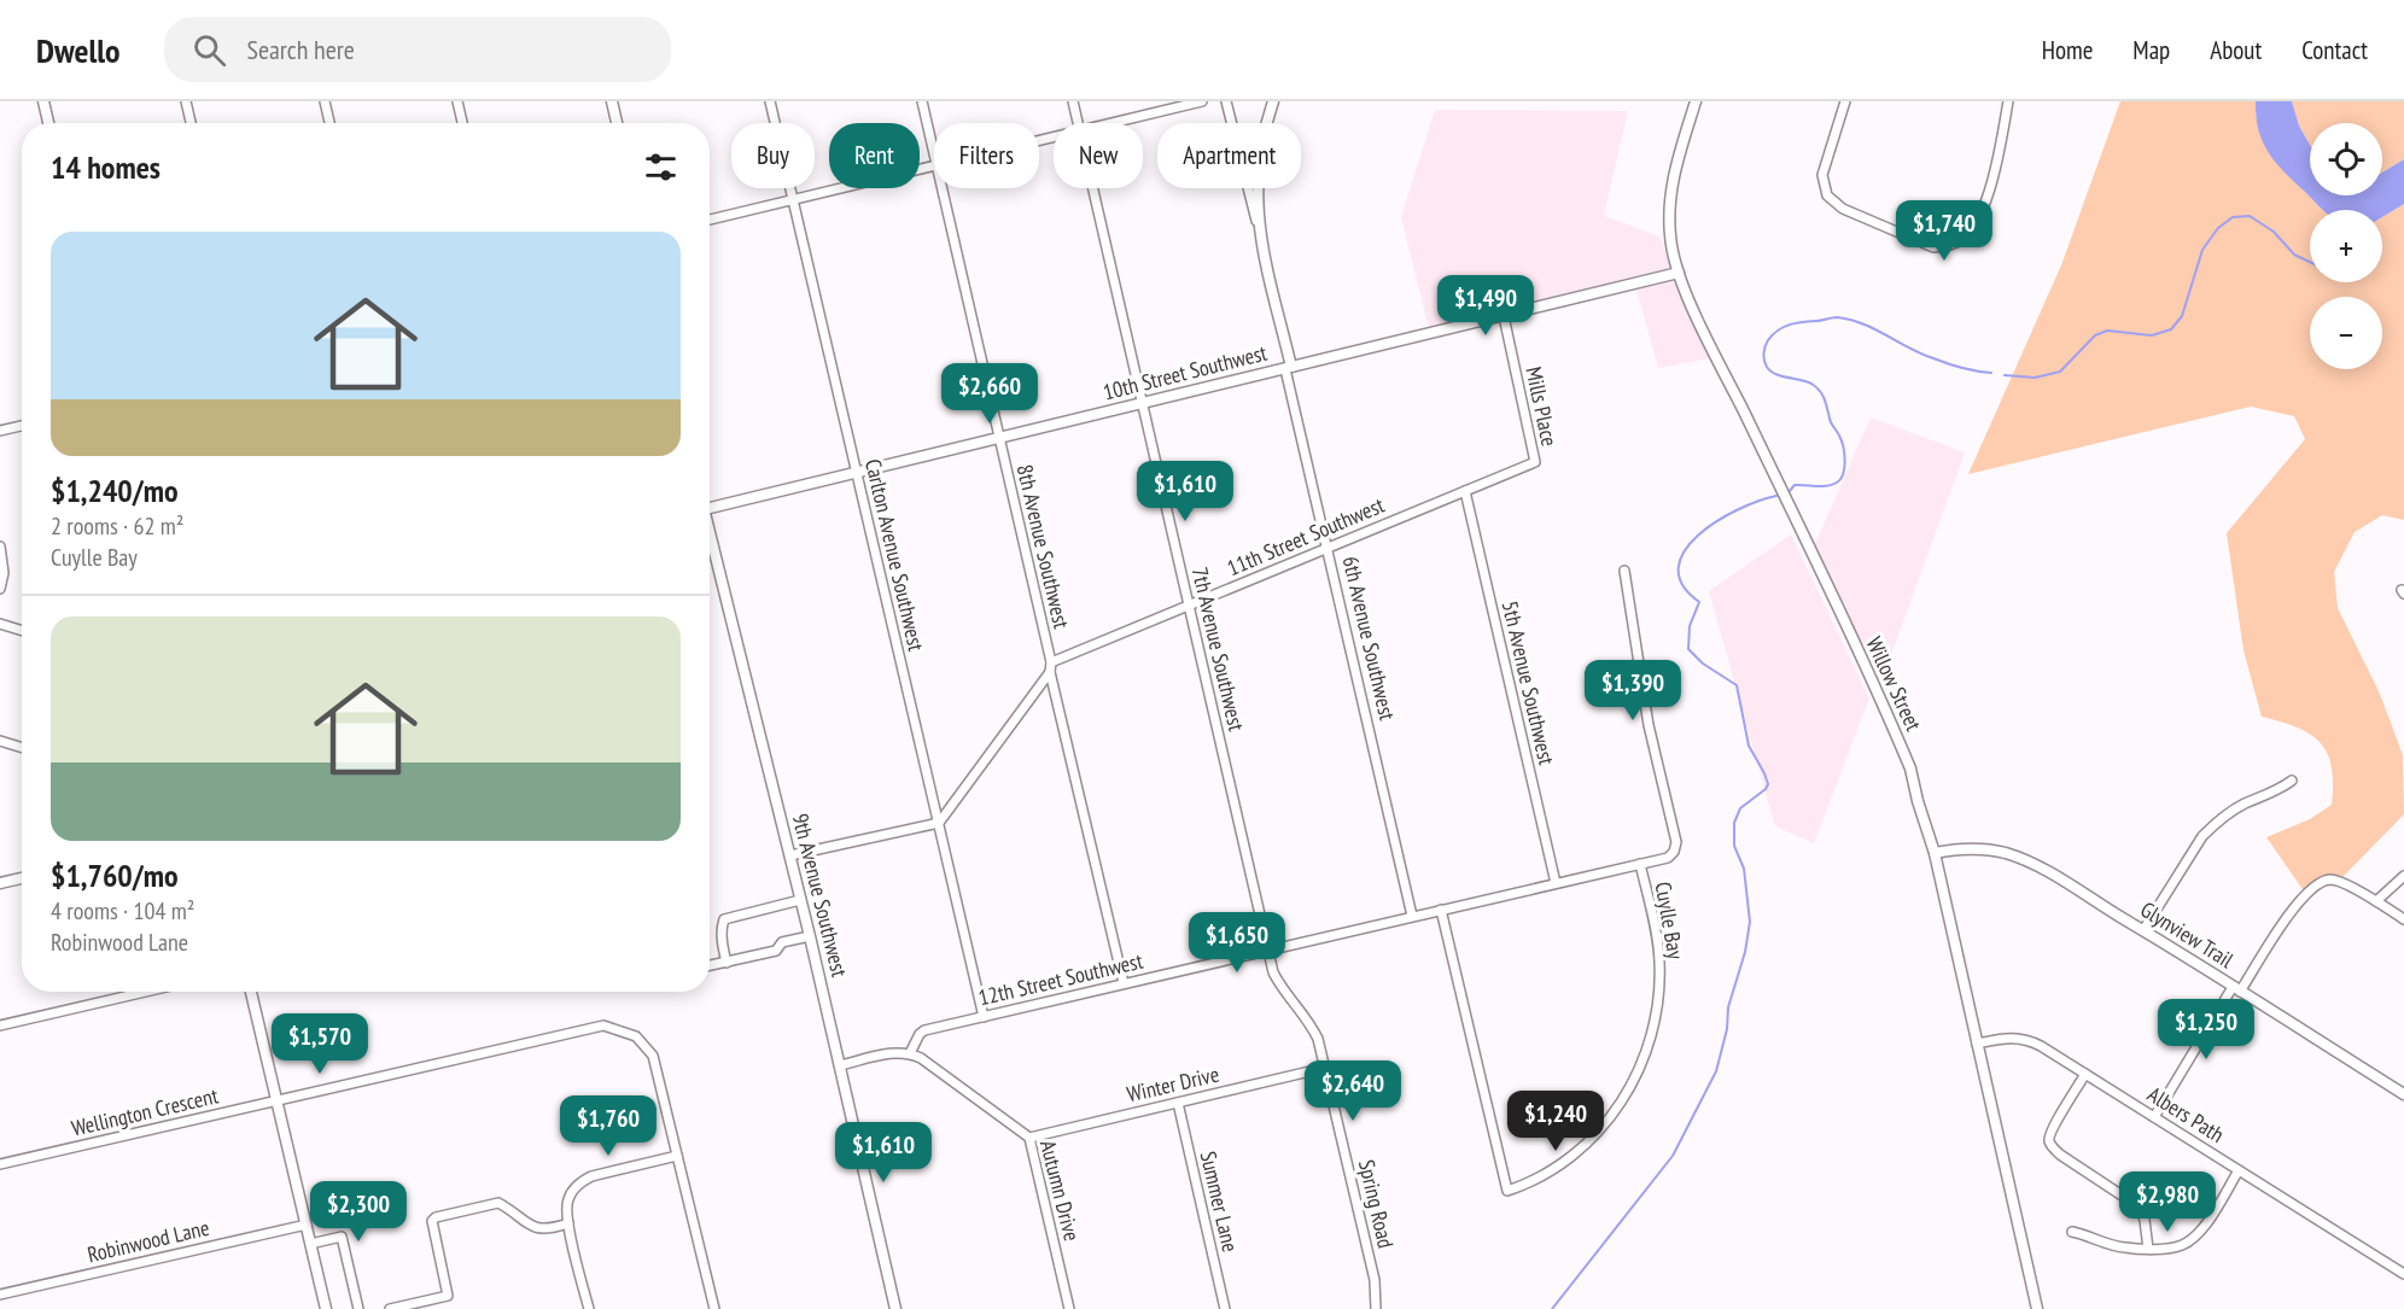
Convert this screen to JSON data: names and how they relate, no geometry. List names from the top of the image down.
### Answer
{
  "streets": {
    "street": [
      "10th Street Southwest",
      "Mills Place",
      "11th Street Southwest",
      "8th Avenue Southwest",
      "Carlton Avenue Southwest",
      "6th Avenue Southwest",
      "7th Avenue Southwest",
      "5th Avenue Southwest",
      "Willow Street",
      "9th Avenue Southwest",
      "Cuylle Bay",
      "Glynview Trail",
      "12th Street Southwest",
      "Winter Drive",
      "Wellington Crescent",
      "Albers Path",
      "Autumn Drive",
      "Summer Lane",
      "Spring Road",
      "Robinwood Lane"
    ]
  },
  "crossings": [
    ["10th Street Southwest", "Mills Place"],
    ["10th Street Southwest", "8th Avenue Southwest"],
    ["10th Street Southwest", "Carlton Avenue Southwest"],
    ["10th Street Southwest", "6th Avenue Southwest"],
    ["10th Street Southwest", "7th Avenue Southwest"],
    ["10th Street Southwest", "Willow Street"],
    ["Mills Place", "11th Street Southwest"],
    ["11th Street Southwest", "8th Avenue Southwest"],
    ["11th Street Southwest", "6th Avenue Southwest"],
    ["11th Street Southwest", "7th Avenue Southwest"],
    ["11th Street Southwest", "5th Avenue Southwest"],
    ["8th Avenue Southwest", "12th Street Southwest"],
    ["Carlton Avenue Southwest", "12th Street Southwest"],
    ["6th Avenue Southwest", "12th Street Southwest"],
    ["7th Avenue Southwest", "12th Street Southwest"],
    ["7th Avenue Southwest", "Spring Road"],
    ["5th Avenue Southwest", "Cuylle Bay"],
    ["5th Avenue Southwest", "12th Street Southwest"],
    ["Willow Street", "Glynview Trail"],
    ["Willow Street", "Albers Path"],
    ["Cuylle Bay", "12th Street Southwest"],
    ["12th Street Southwest", "Autumn Drive"],
    ["12th Street Southwest", "Spring Road"],
    ["Winter Drive", "Autumn Drive"],
    ["Winter Drive", "Summer Lane"],
    ["Winter Drive", "Spring Road"]
  ],
  "page": {
    "header": "Dwello",
    "search": "Search here",
    "nav": [
      "Home",
      "Map",
      "About",
      "Contact"
    ],
    "map_buttons": ["+", "−"],
    "chip": [
      "Buy",
      "Rent",
      "Filters",
      "New",
      "Apartment"
    ],
    "heading": "14 homes",
    "price": [
      "$1,740",
      "$1,490",
      "$2,660",
      "$1,610",
      "$1,390",
      "$1,650",
      "$1,250",
      "$1,570",
      "$2,640",
      "$1,240",
      "$1,760",
      "$1,610",
      "$2,980",
      "$2,300"
    ],
    "list": [
      {
        "name": "$1,240/mo",
        "note": "2 rooms · 62 m² · Cuylle Bay"
      },
      {
        "name": "$1,760/mo",
        "note": "4 rooms · 104 m² · Robinwood Lane"
      }
    ]
  }
}
